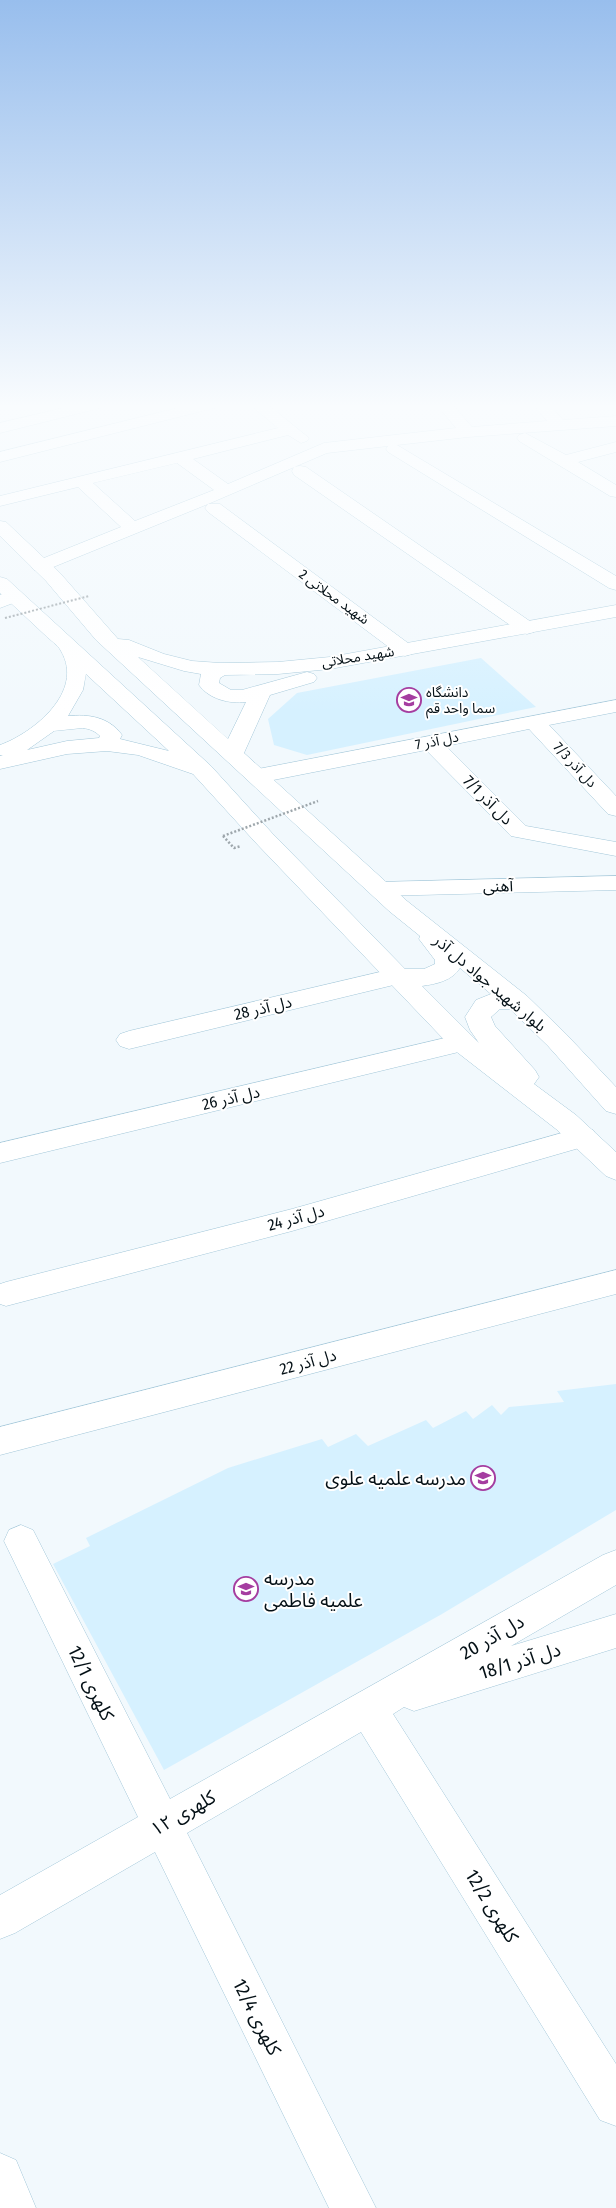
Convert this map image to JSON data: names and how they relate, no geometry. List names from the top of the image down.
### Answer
{
  "streets": {
    "street": [
      "شهید محلاتی 2",
      "شهید محلاتی",
      "دل آذر 7",
      "دل آذر 7/3",
      "دل آذر 7/1",
      "آهنی",
      "بلوار شهید جواد دل آذر",
      "دل آذر 28",
      "دل آذر 26",
      "دل آذر 24",
      "دل آذر 22",
      "دل آذر 20",
      "دل آذر 18/1",
      "کلهری 12/1",
      "کلهری ۱۲",
      "کلهری 12/2",
      "کلهری 12/4"
    ]
  },
  "crossings": [
    ["شهید محلاتی 2", "شهید محلاتی"],
    ["دل آذر 7", "دل آذر 7/3"],
    ["دل آذر 7", "دل آذر 7/1"],
    ["آهنی", "بلوار شهید جواد دل آذر"],
    ["دل آذر 20", "دل آذر 18/1"],
    ["دل آذر 20", "کلهری ۱۲"],
    ["دل آذر 20", "کلهری 12/2"],
    ["دل آذر 18/1", "کلهری ۱۲"],
    ["دل آذر 18/1", "کلهری 12/2"],
    ["کلهری 12/1", "کلهری ۱۲"],
    ["کلهری 12/1", "کلهری 12/4"],
    ["کلهری ۱۲", "کلهری 12/2"],
    ["کلهری ۱۲", "کلهری 12/4"]
  ],
  "places": {
    "school or university": ["دانشگاه سما واحد قم", "مدرسه علمیه علوی", "مدرسه علمیه فاطمی"]
  }
}
